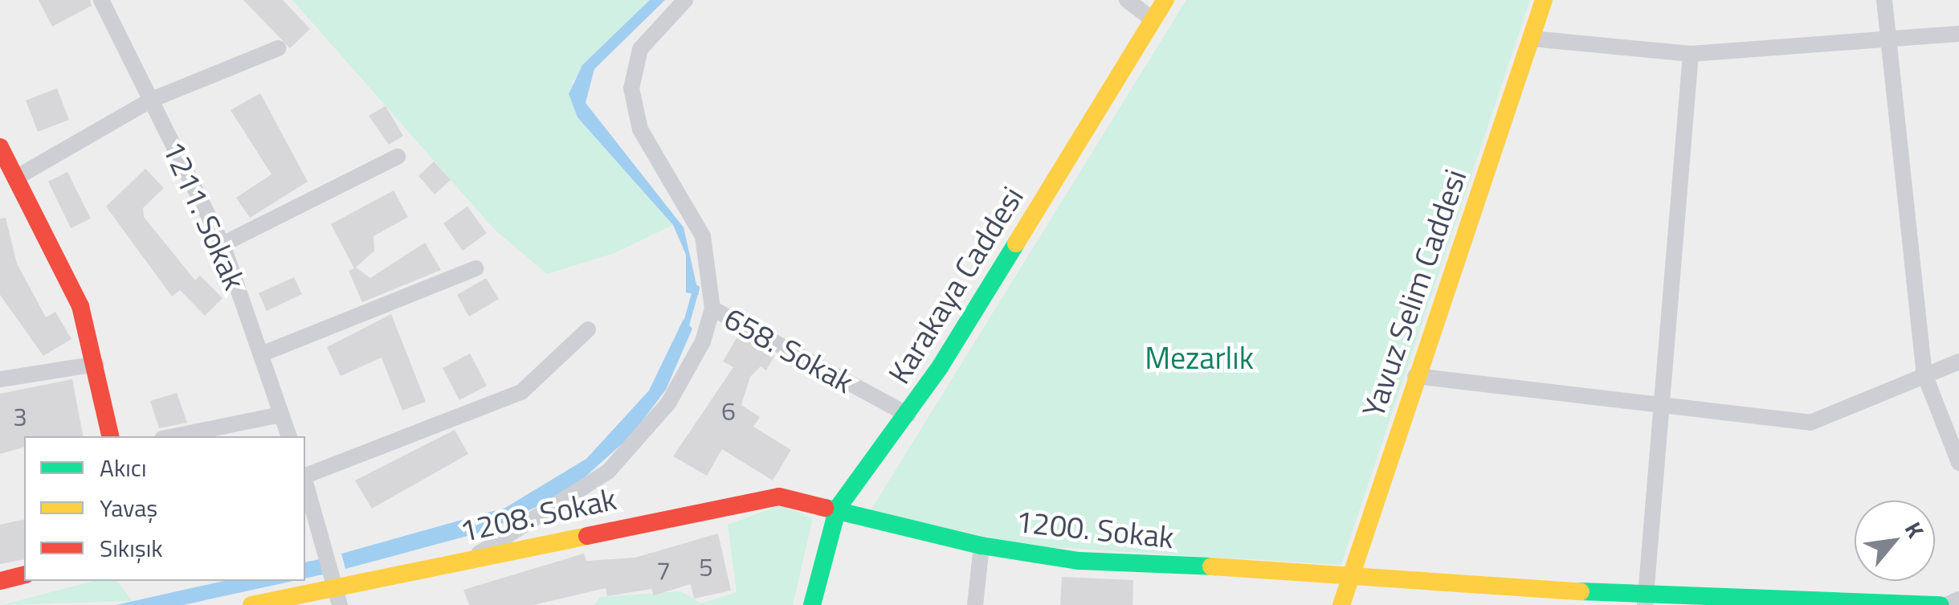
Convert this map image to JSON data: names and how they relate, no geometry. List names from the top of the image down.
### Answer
{
  "streets": {
    "street": [
      "1211. Sokak",
      "Karakaya Caddesi",
      "Yavuz Selim Caddesi",
      "658. Sokak",
      "1208. Sokak",
      "1200. Sokak"
    ]
  },
  "crossings": [
    ["Karakaya Caddesi", "658. Sokak"],
    ["Karakaya Caddesi", "1208. Sokak"],
    ["Karakaya Caddesi", "1200. Sokak"],
    ["Yavuz Selim Caddesi", "1200. Sokak"],
    ["1208. Sokak", "1200. Sokak"]
  ],
  "parks": ["Mezarlık"],
  "house_numbers": [
    "6",
    "3",
    "5",
    "7"
  ],
  "legend": ["Akıcı", "Yavaş", "Sıkışık"],
  "north": "top right"
}
